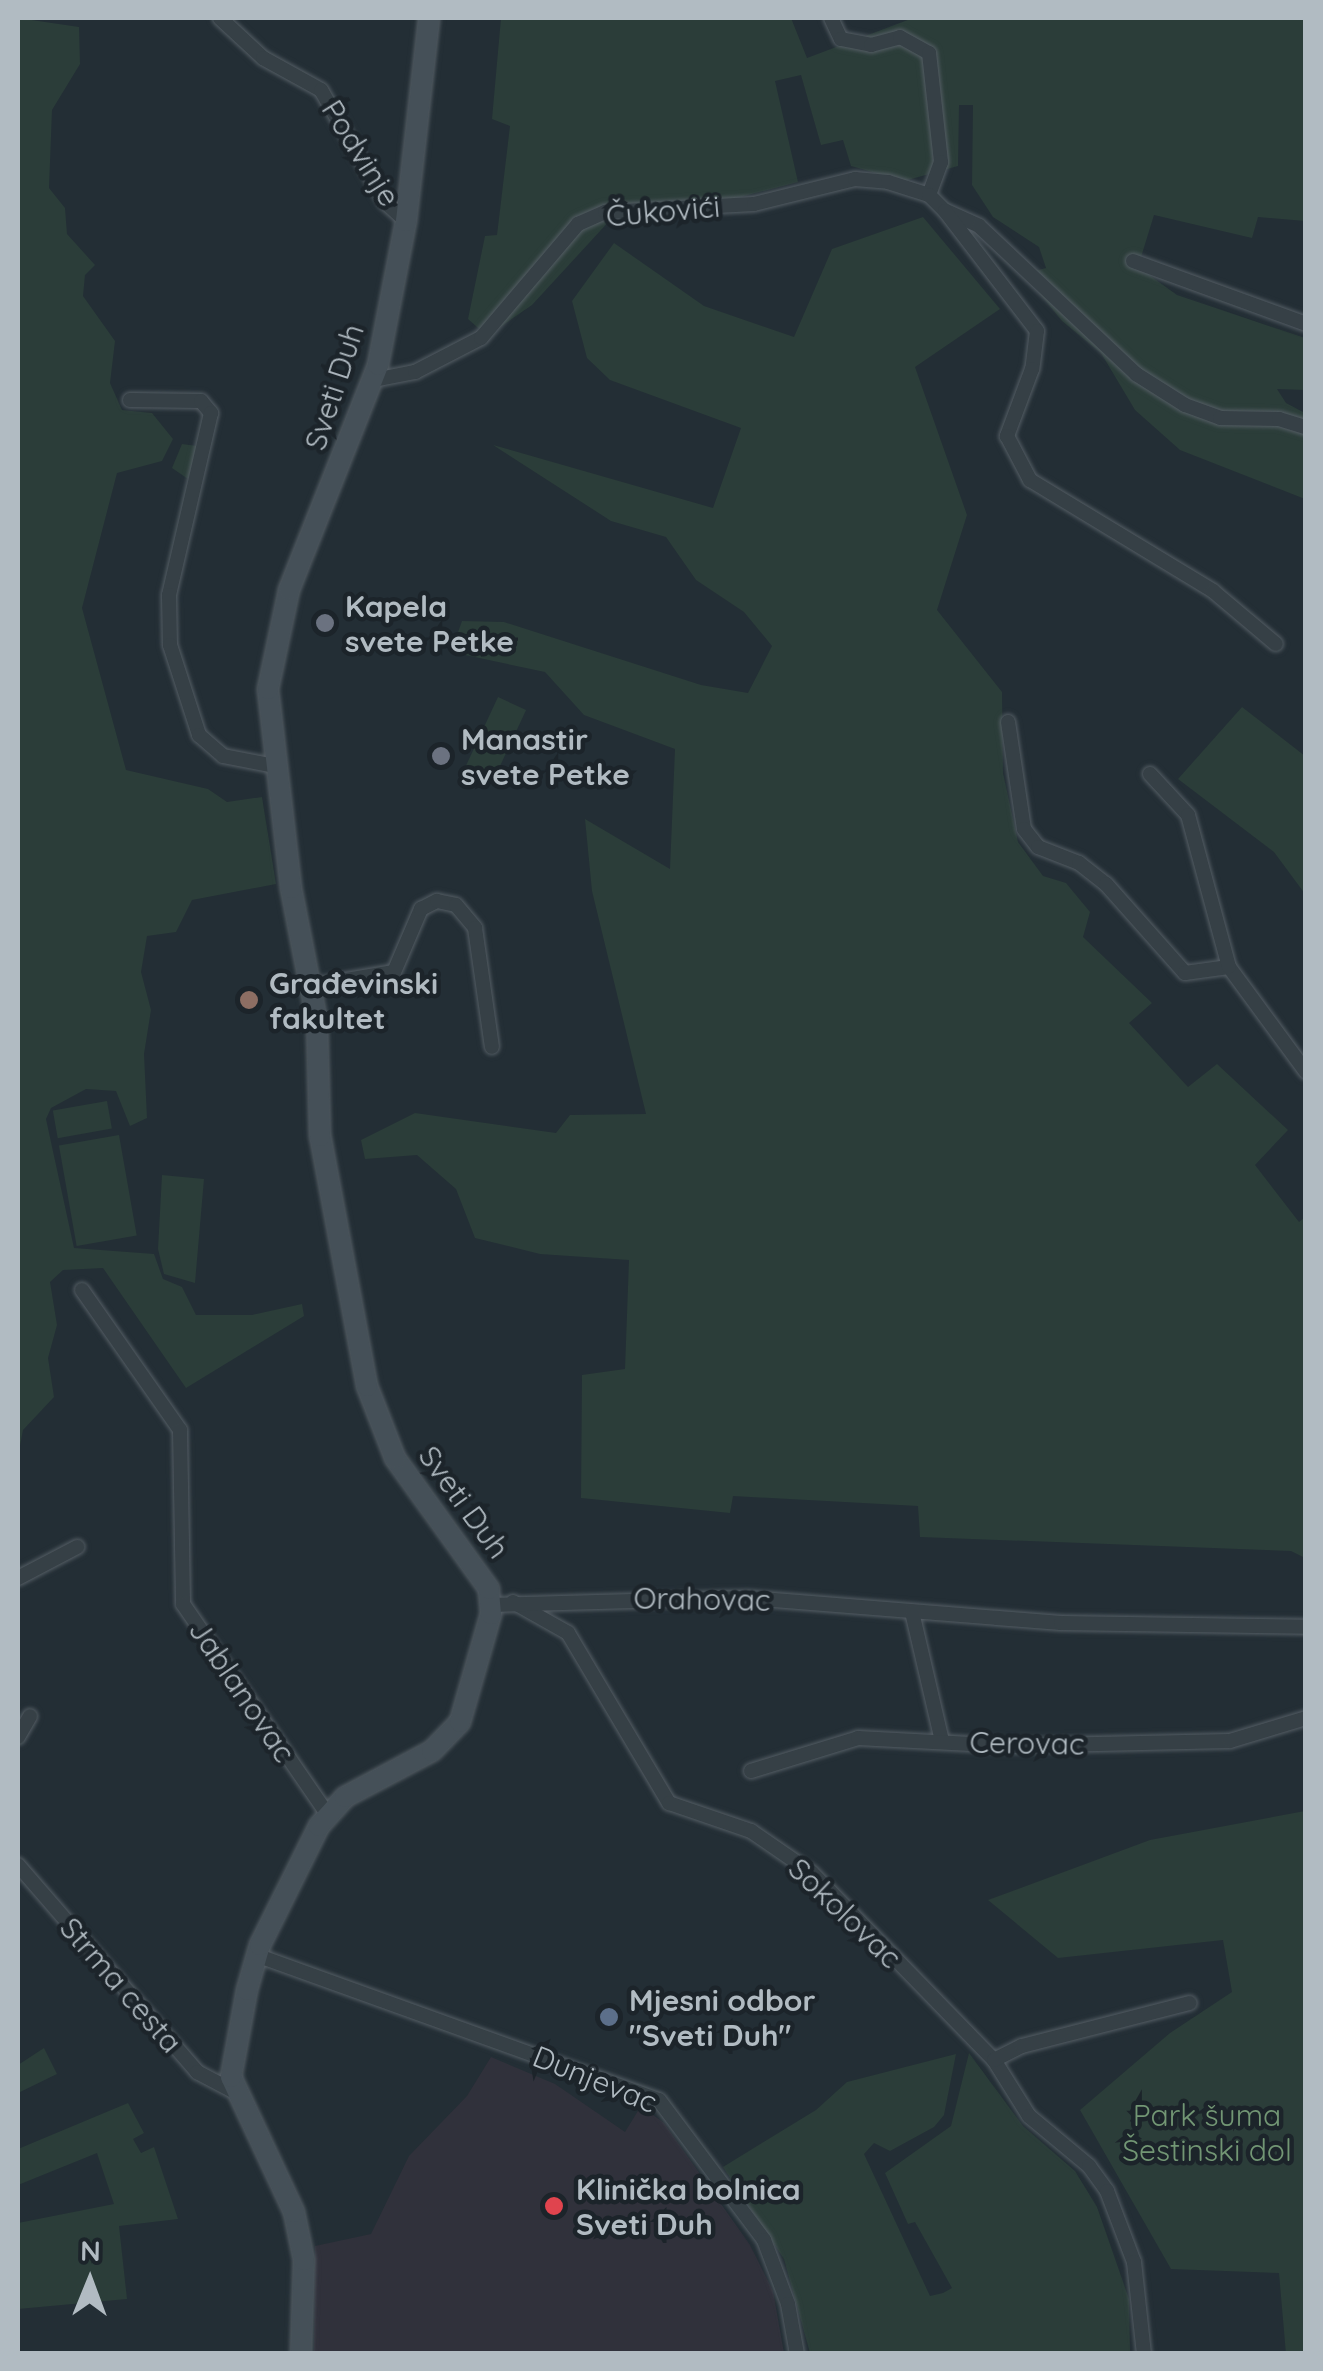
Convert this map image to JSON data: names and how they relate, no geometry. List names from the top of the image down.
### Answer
{
  "streets": {
    "main road": ["Sveti Duh"],
    "street": [
      "Podvinje",
      "Čukovići",
      "Orahovac",
      "Jablanovac",
      "Cerovac",
      "Sokolovac",
      "Strma cesta",
      "Dunjevac"
    ]
  },
  "crossings": [
    ["Podvinje", "Sveti Duh"],
    ["Čukovići", "Sveti Duh"],
    ["Sveti Duh", "Orahovac"],
    ["Sveti Duh", "Jablanovac"],
    ["Sveti Duh", "Strma cesta"],
    ["Sveti Duh", "Dunjevac"],
    ["Orahovac", "Sokolovac"]
  ],
  "parks": ["Park šuma Šestinski dol"],
  "places": [
    "Kapela svete Petke",
    "Manastir svete Petke",
    "Građevinski fakultet",
    "Mjesni odbor \"Sveti Duh\"",
    "Klinička bolnica Sveti Duh"
  ],
  "north": "top"
}
